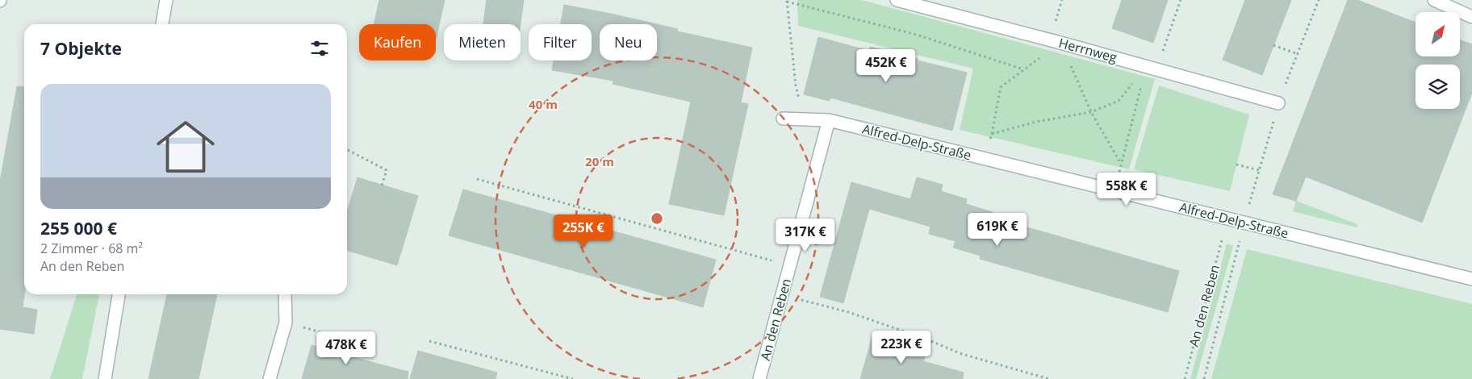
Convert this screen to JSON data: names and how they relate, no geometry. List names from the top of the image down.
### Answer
{
  "streets": {
    "street": ["Herrnweg", "Alfred-Delp-Straße", "An den Reben"]
  },
  "crossings": [
    ["Alfred-Delp-Straße", "An den Reben"]
  ],
  "north": "top right",
  "page": {
    "chip": [
      "Kaufen",
      "Mieten",
      "Filter",
      "Neu"
    ],
    "heading": "7 Objekte",
    "price": [
      "452K €",
      "558K €",
      "619K €",
      "255K €",
      "317K €",
      "223K €",
      "478K €"
    ],
    "list": [
      {
        "name": "255 000 €",
        "note": "2 Zimmer · 68 m² · An den Reben"
      }
    ]
  },
  "rings": ["40 m", "20 m"]
}
